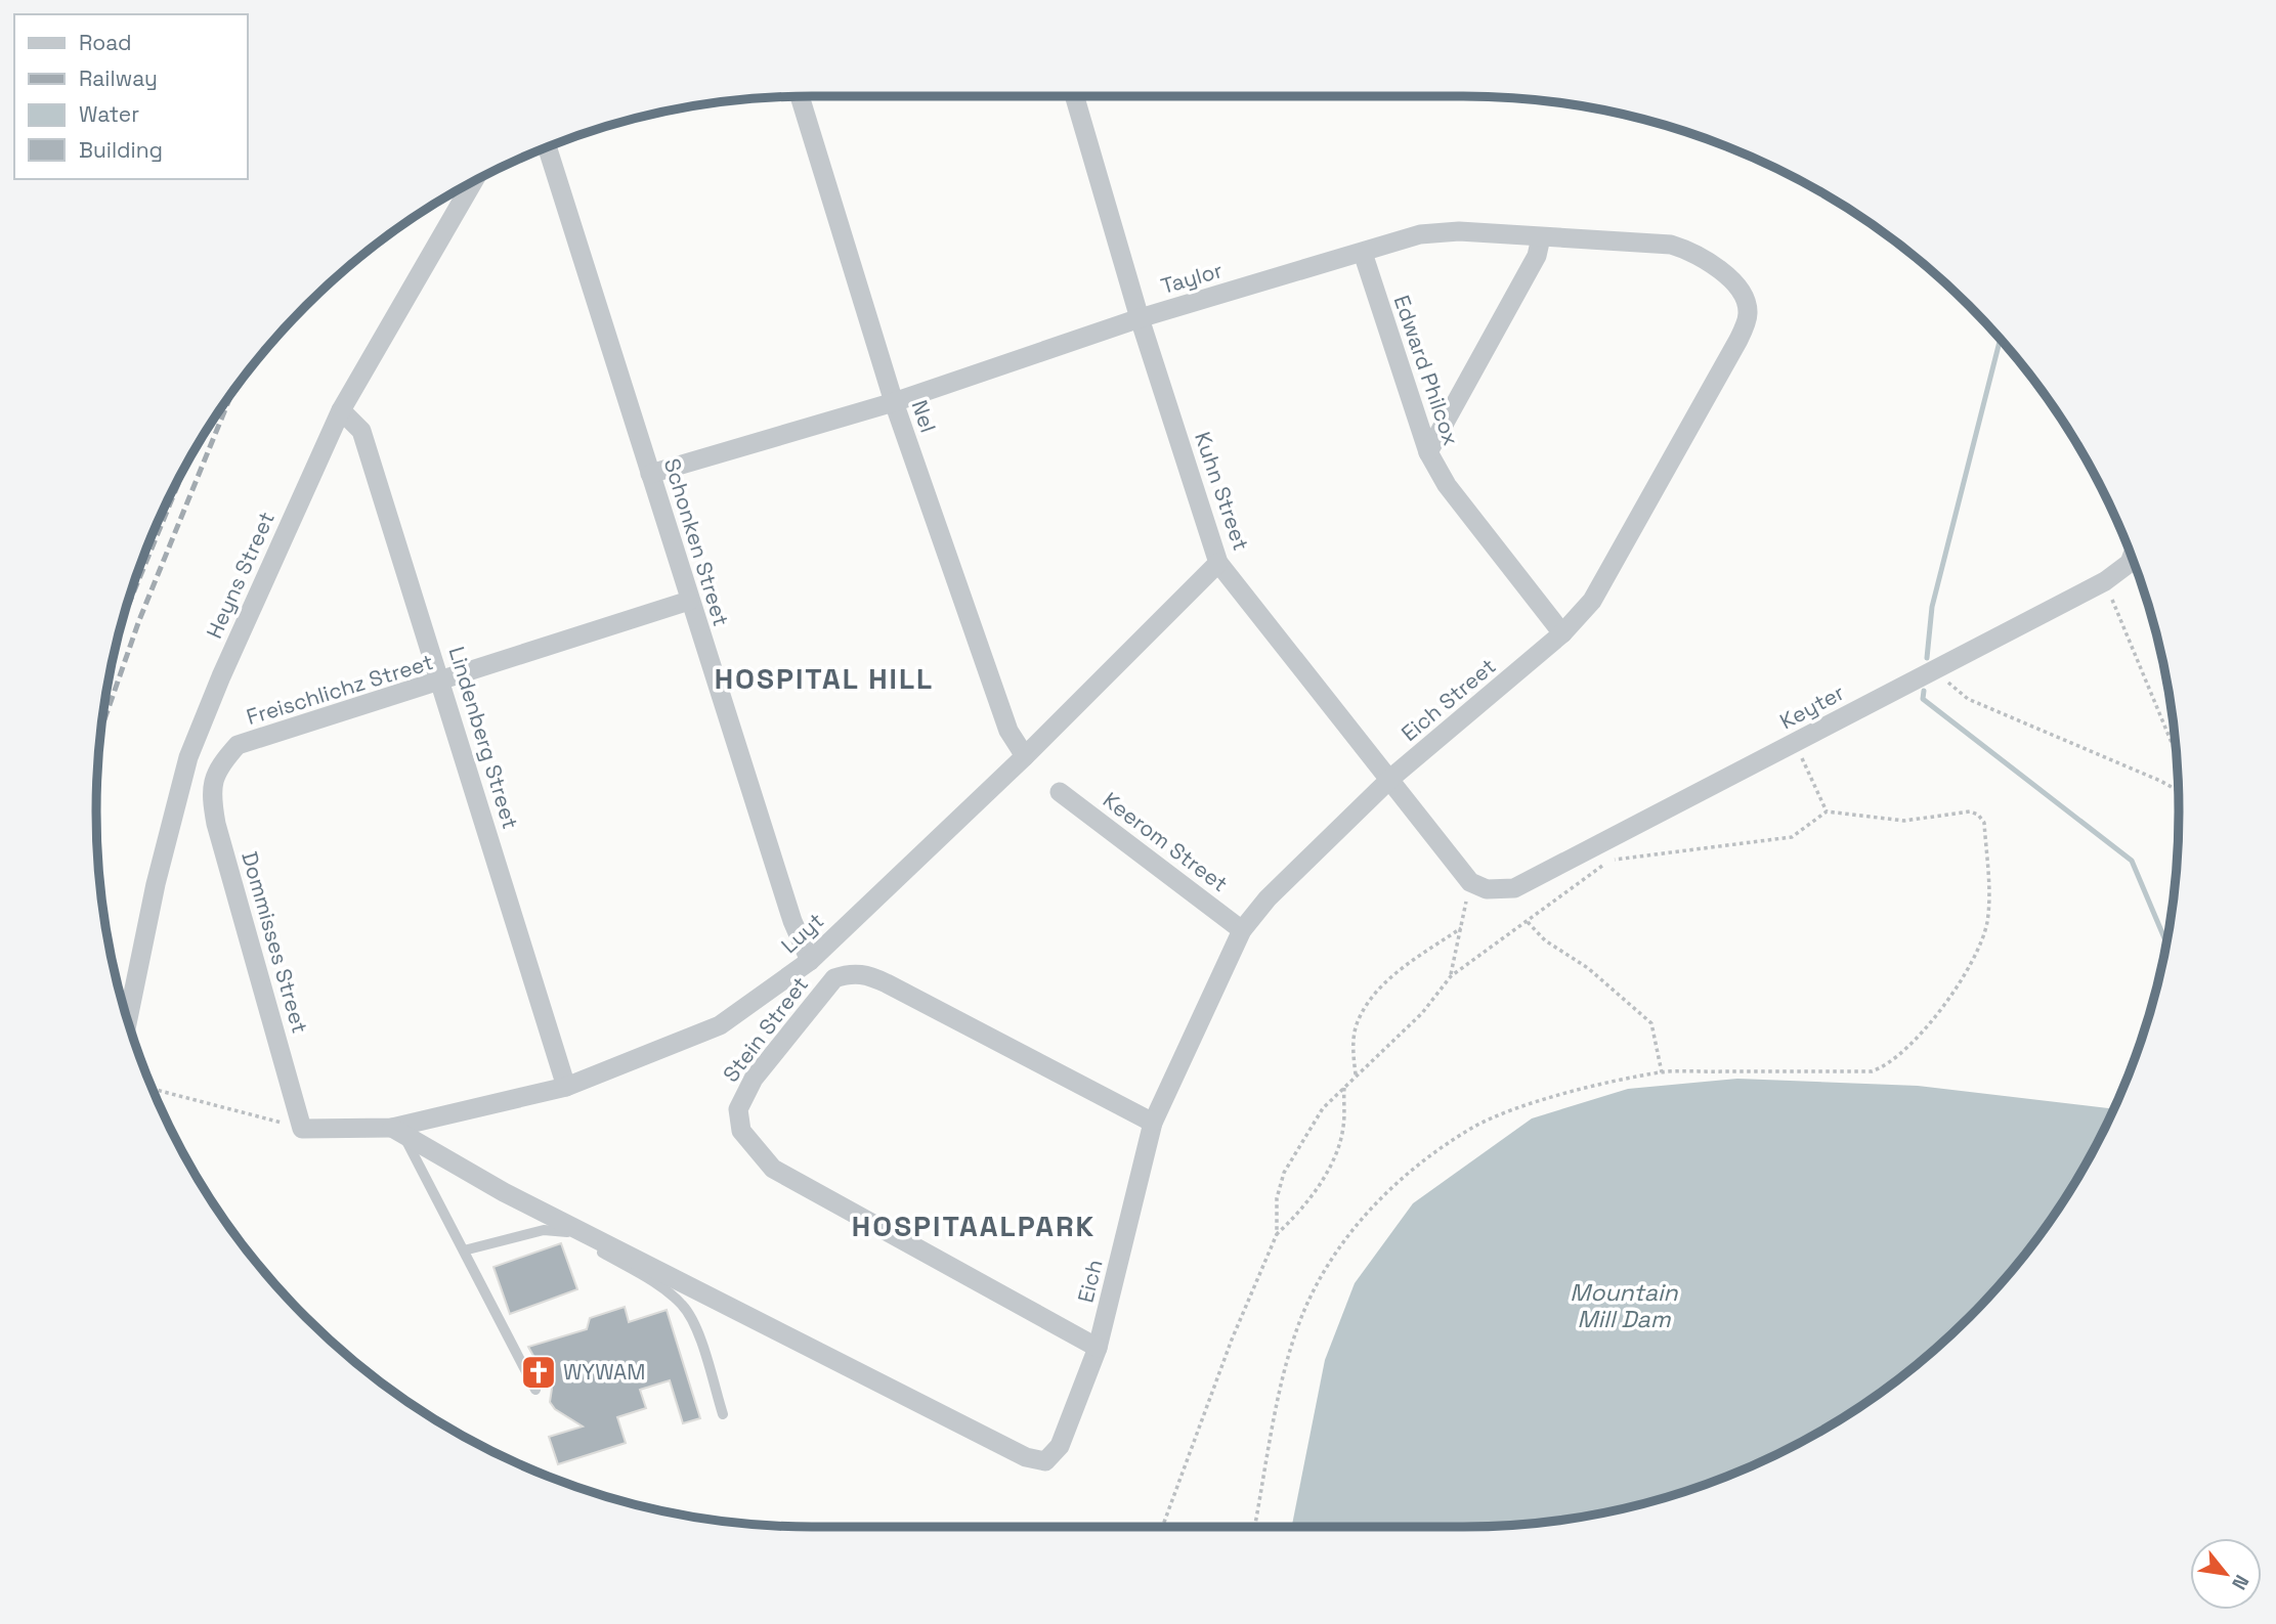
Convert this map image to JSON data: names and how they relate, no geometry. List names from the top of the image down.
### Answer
{
  "streets": {
    "street": [
      "Taylor",
      "Edward Philcox",
      "Nel",
      "Kuhn Street",
      "Schonken Street",
      "Heyns Street",
      "Freischlichz Street",
      "Eich Street",
      "Keyter",
      "Lindenberg Street",
      "Keerom Street",
      "Luyt",
      "Dommisses Street",
      "Stein Street",
      "Eich"
    ]
  },
  "crossings": [
    ["Taylor", "Edward Philcox"],
    ["Taylor", "Nel"],
    ["Taylor", "Kuhn Street"],
    ["Taylor", "Schonken Street"],
    ["Taylor", "Eich Street"],
    ["Edward Philcox", "Eich Street"],
    ["Nel", "Luyt"],
    ["Kuhn Street", "Eich Street"],
    ["Kuhn Street", "Keyter"],
    ["Kuhn Street", "Luyt"],
    ["Schonken Street", "Freischlichz Street"],
    ["Schonken Street", "Luyt"],
    ["Heyns Street", "Lindenberg Street"],
    ["Freischlichz Street", "Lindenberg Street"],
    ["Freischlichz Street", "Dommisses Street"],
    ["Eich Street", "Keerom Street"],
    ["Eich Street", "Stein Street"],
    ["Eich Street", "Eich"],
    ["Lindenberg Street", "Luyt"],
    ["Luyt", "Dommisses Street"],
    ["Luyt", "Eich"],
    ["Stein Street", "Eich"]
  ],
  "districts": ["HOSPITAL HILL", "HOSPITAALPARK"],
  "water": ["Mountain Mill Dam"],
  "places": {
    "church": ["WYWAM"]
  },
  "legend": [
    "Road",
    "Railway",
    "Water",
    "Building"
  ],
  "north": "bottom right"
}
